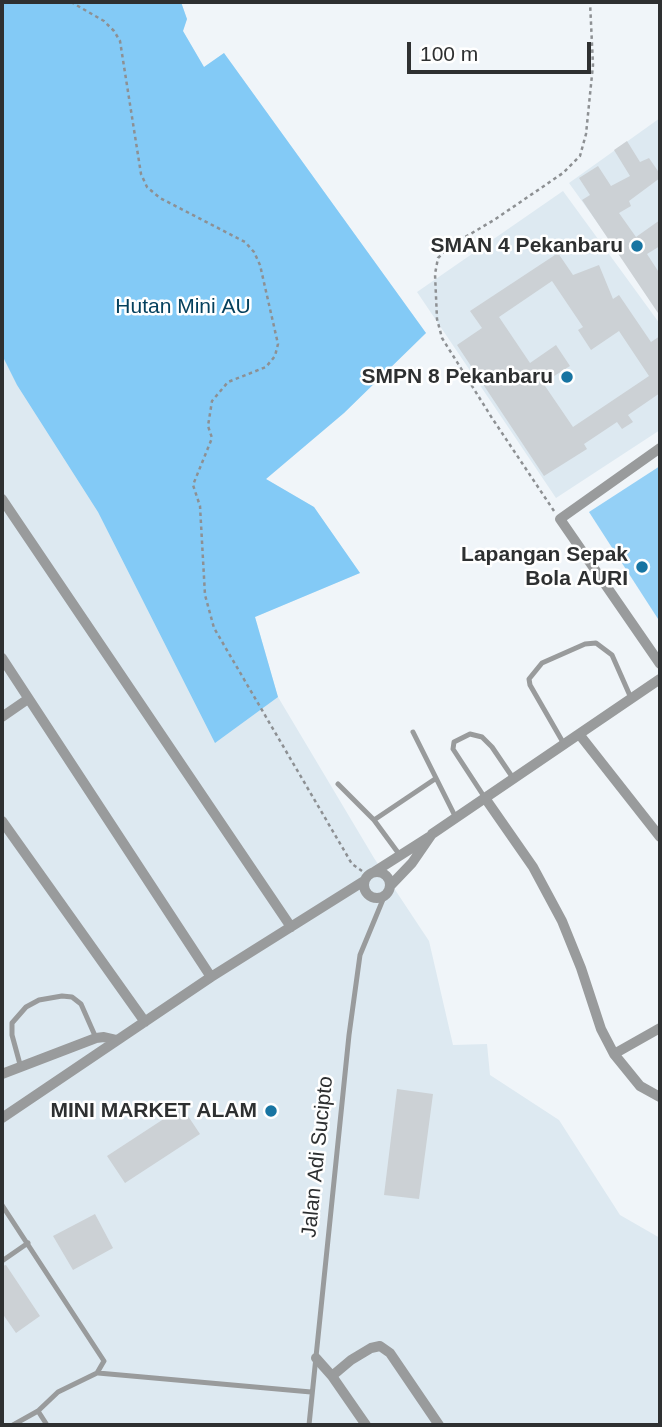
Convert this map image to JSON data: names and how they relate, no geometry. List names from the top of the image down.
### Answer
{
  "streets": {
    "lane": ["Jalan Adi Sucipto"]
  },
  "parks": ["Hutan Mini AU"],
  "places": [
    "SMAN 4 Pekanbaru",
    "SMPN 8 Pekanbaru",
    "Lapangan Sepak Bola AURI",
    "MINI MARKET ALAM"
  ],
  "scale_bar": "100 m"
}
